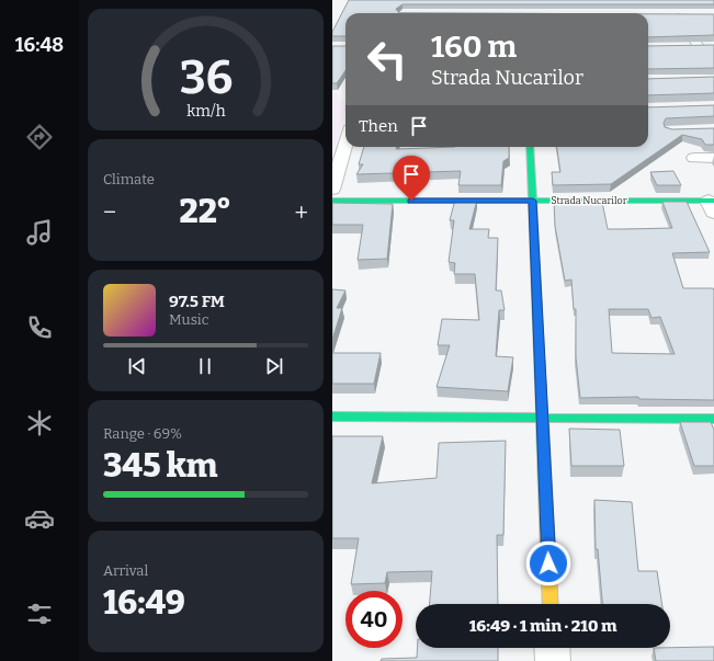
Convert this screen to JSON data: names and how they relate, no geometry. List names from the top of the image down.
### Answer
{
  "streets": {
    "street": ["Strada Nucarilor"]
  },
  "page": {
    "tabs": "16:48",
    "turn": ["160 m", "Strada Nucarilor"],
    "then": "Then",
    "tile": [
      "Climate",
      ["Range · 69%", "345 km"],
      ["Arrival", "16:49"]
    ],
    "heat": ["−", "22°", "+"],
    "song": ["97.5 FM", "Music"],
    "limit": "40",
    "trip": "16:49 · 1 min · 210 m",
    "gauge": ["36", "km/h"]
  }
}
